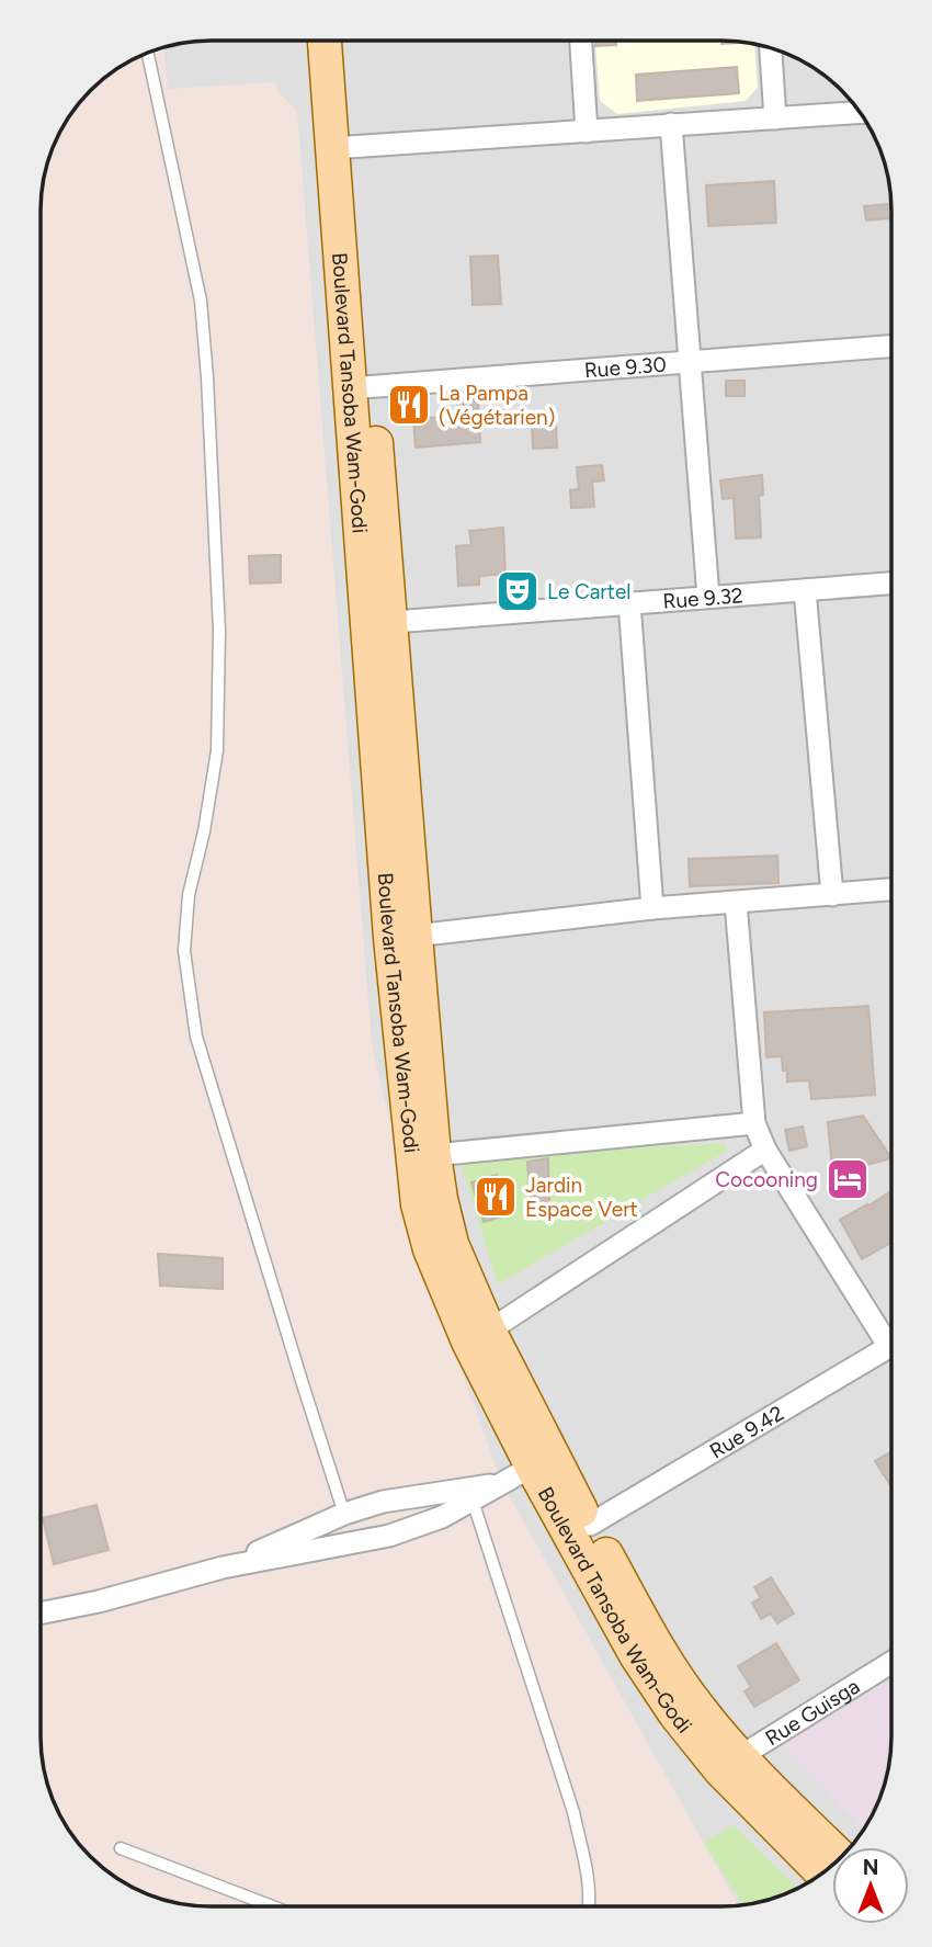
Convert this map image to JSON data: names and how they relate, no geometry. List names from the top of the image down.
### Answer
{
  "streets": {
    "main road": ["Boulevard Tansoba Wam-Godi"],
    "street": [
      "Rue 9.30",
      "Rue 9.32",
      "Rue 9.42",
      "Rue Guisga"
    ]
  },
  "crossings": [
    ["Rue 9.30", "Boulevard Tansoba Wam-Godi"],
    ["Boulevard Tansoba Wam-Godi", "Rue 9.32"],
    ["Boulevard Tansoba Wam-Godi", "Rue 9.42"],
    ["Boulevard Tansoba Wam-Godi", "Rue Guisga"]
  ],
  "places": {
    "restaurant": ["La Pampa (Végétarien)", "Jardin Espace Vert"],
    "theatre": ["Le Cartel"],
    "hotel": ["Cocooning"]
  },
  "north": "top"
}
